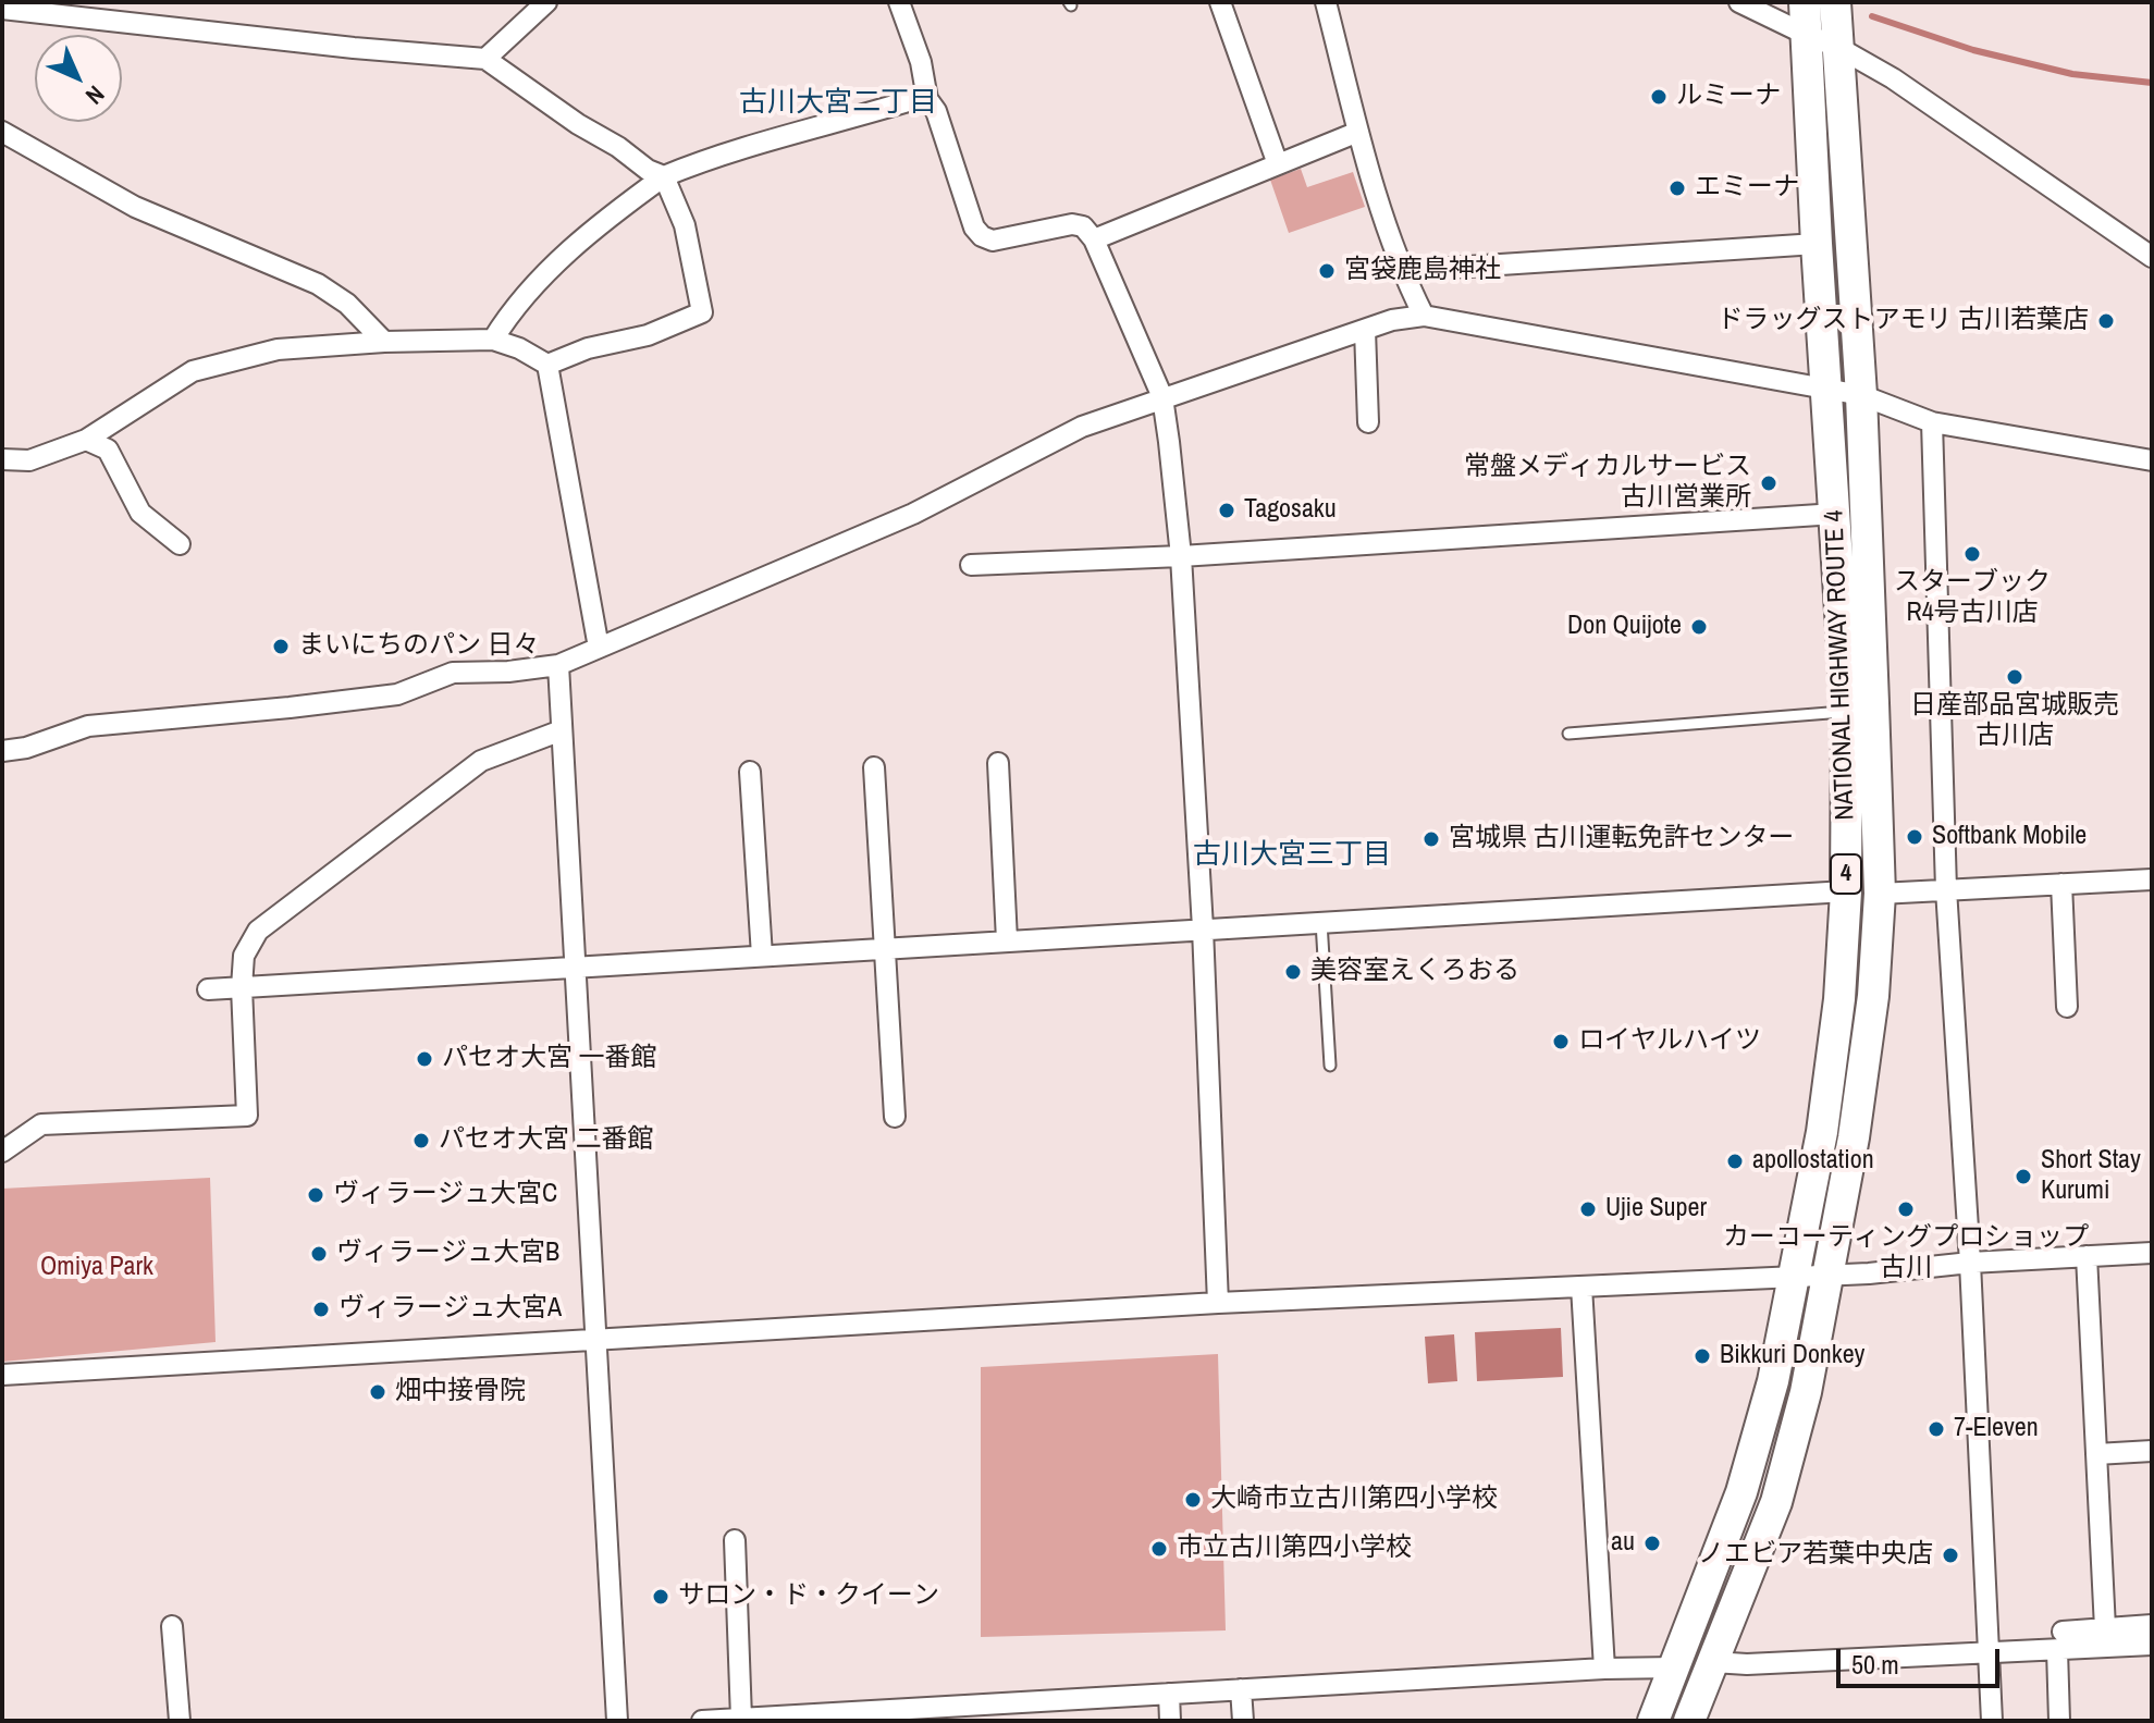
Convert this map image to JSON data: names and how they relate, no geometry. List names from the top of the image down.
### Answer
{
  "streets": {
    "highway": ["NATIONAL HIGHWAY ROUTE 4", "4"]
  },
  "districts": ["古川大宮二丁目", "古川大宮三丁目"],
  "parks": ["Omiya Park"],
  "places": [
    "ルミーナ",
    "エミーナ",
    "宮袋鹿島神社",
    "ドラッグストアモリ 古川若葉店",
    "常盤メディカルサービス 古川営業所",
    "Tagosaku",
    "スターブック R4号古川店",
    "Don Quijote",
    "まいにちのパン 日々",
    "日産部品宮城販売 古川店",
    "Softbank Mobile",
    "宮城県 古川運転免許センター",
    "美容室えくろおる",
    "ロイヤルハイツ",
    "パセオ大宮 一番館",
    "パセオ大宮 二番館",
    "apollostation",
    "Short Stay Kurumi",
    "ヴィラージュ大宮C",
    "Ujie Super",
    "カーコーティングプロショップ 古川",
    "ヴィラージュ大宮B",
    "ヴィラージュ大宮A",
    "Bikkuri Donkey",
    "畑中接骨院",
    "7-Eleven",
    "大崎市立古川第四小学校",
    "au",
    "市立古川第四小学校",
    "ノエビア若葉中央店",
    "サロン・ド・クイーン"
  ],
  "scale_bar": "50 m",
  "north": "bottom right"
}
